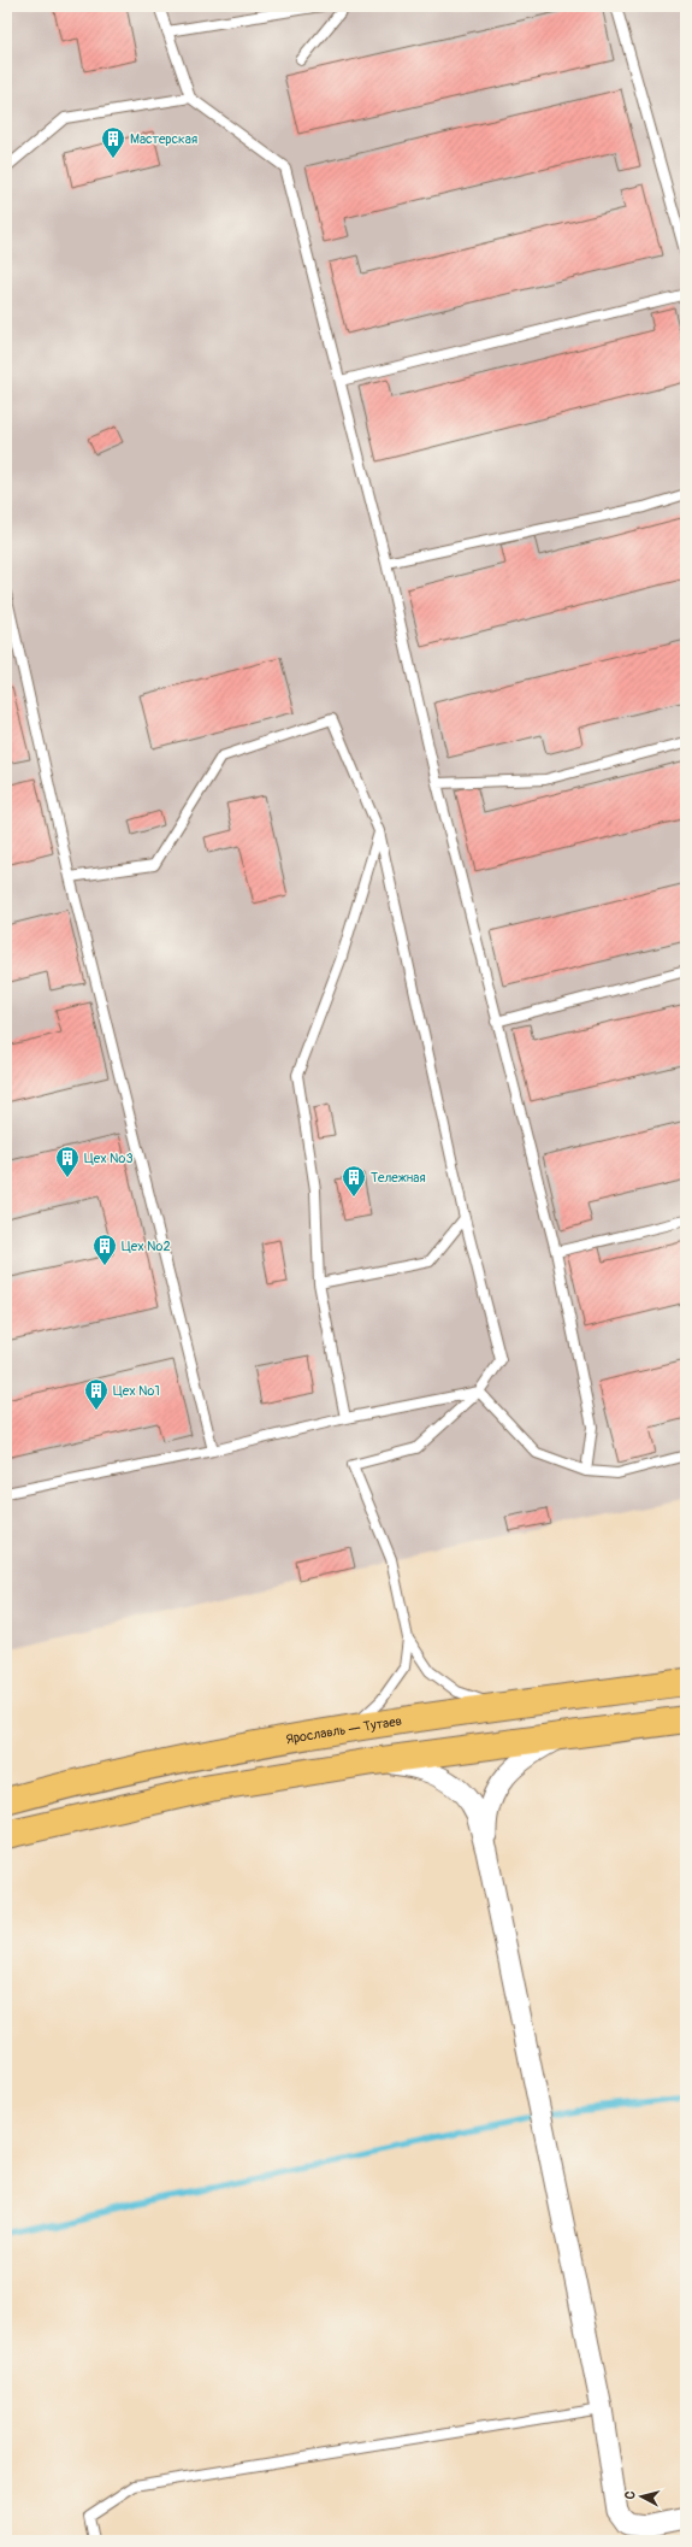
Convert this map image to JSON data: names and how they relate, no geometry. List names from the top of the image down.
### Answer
{
  "streets": {
    "main road": ["Ярославль — Тутаев"]
  },
  "places": {
    "building": [
      "Мастерская",
      "Цех №3",
      "Тележная",
      "Цех №2",
      "Цех №1"
    ]
  },
  "north": "left"
}
